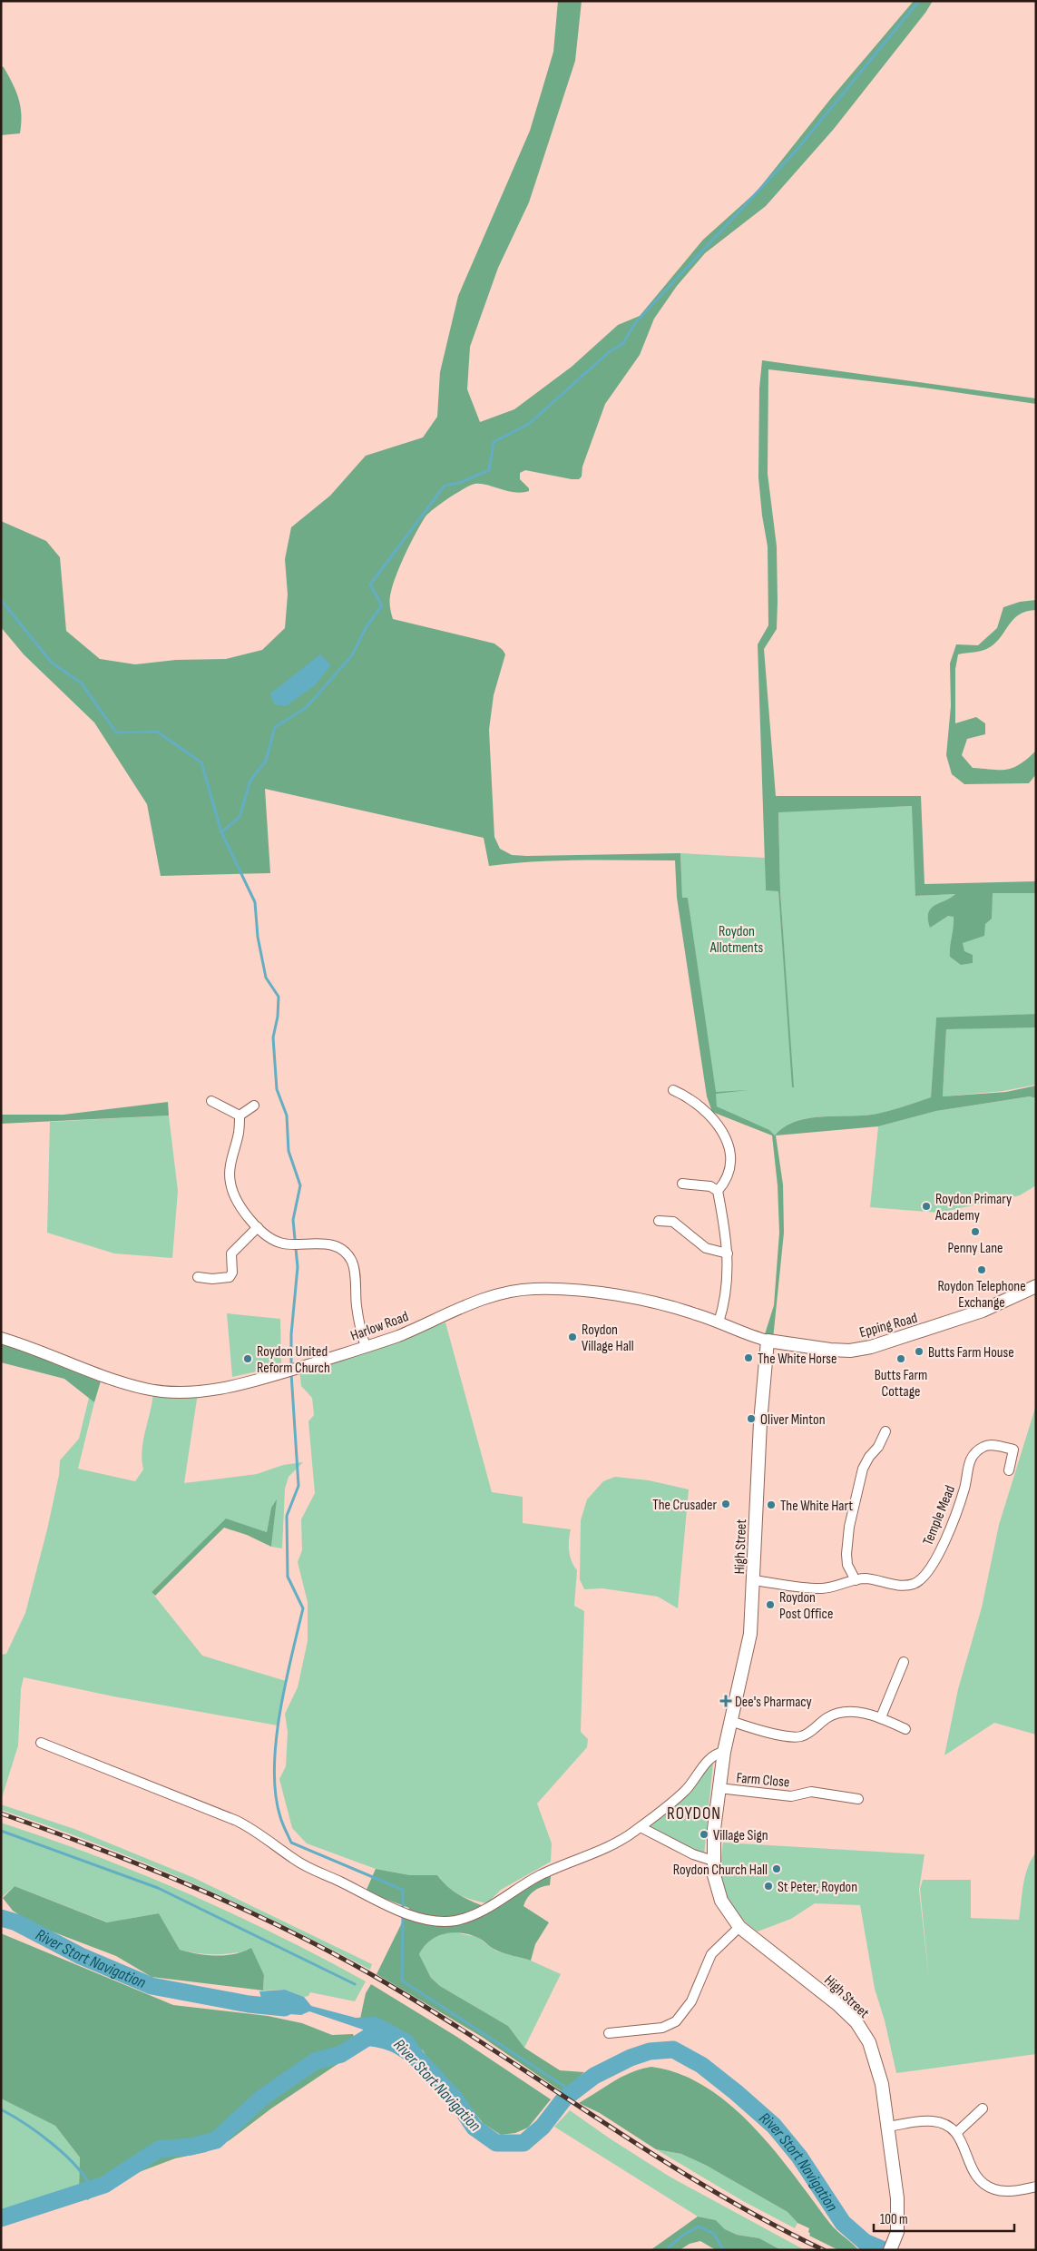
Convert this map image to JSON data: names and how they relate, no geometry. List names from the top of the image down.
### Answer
{
  "streets": {
    "main road": ["Epping Road", "High Street"],
    "street": ["Harlow Road", "Temple Mead", "Farm Close"]
  },
  "crossings": [
    ["Epping Road", "Harlow Road"],
    ["Epping Road", "High Street"],
    ["Harlow Road", "High Street"],
    ["Temple Mead", "High Street"],
    ["High Street", "Farm Close"]
  ],
  "districts": ["ROYDON"],
  "water": ["River Stort Navigation"],
  "parks": ["Roydon Allotments"],
  "places": {
    "other": [
      "Roydon Primary Academy",
      "Penny Lane",
      "Roydon Telephone Exchange",
      "Roydon Village Hall",
      "Butts Farm House",
      "The White Horse",
      "Roydon United Reform Church",
      "Butts Farm Cottage",
      "Oliver Minton",
      "The Crusader",
      "The White Hart",
      "Roydon Post Office",
      "Village Sign",
      "Roydon Church Hall",
      "St Peter, Roydon"
    ],
    "health": ["Dee's Pharmacy"]
  },
  "scale_bar": "100 m"
}
